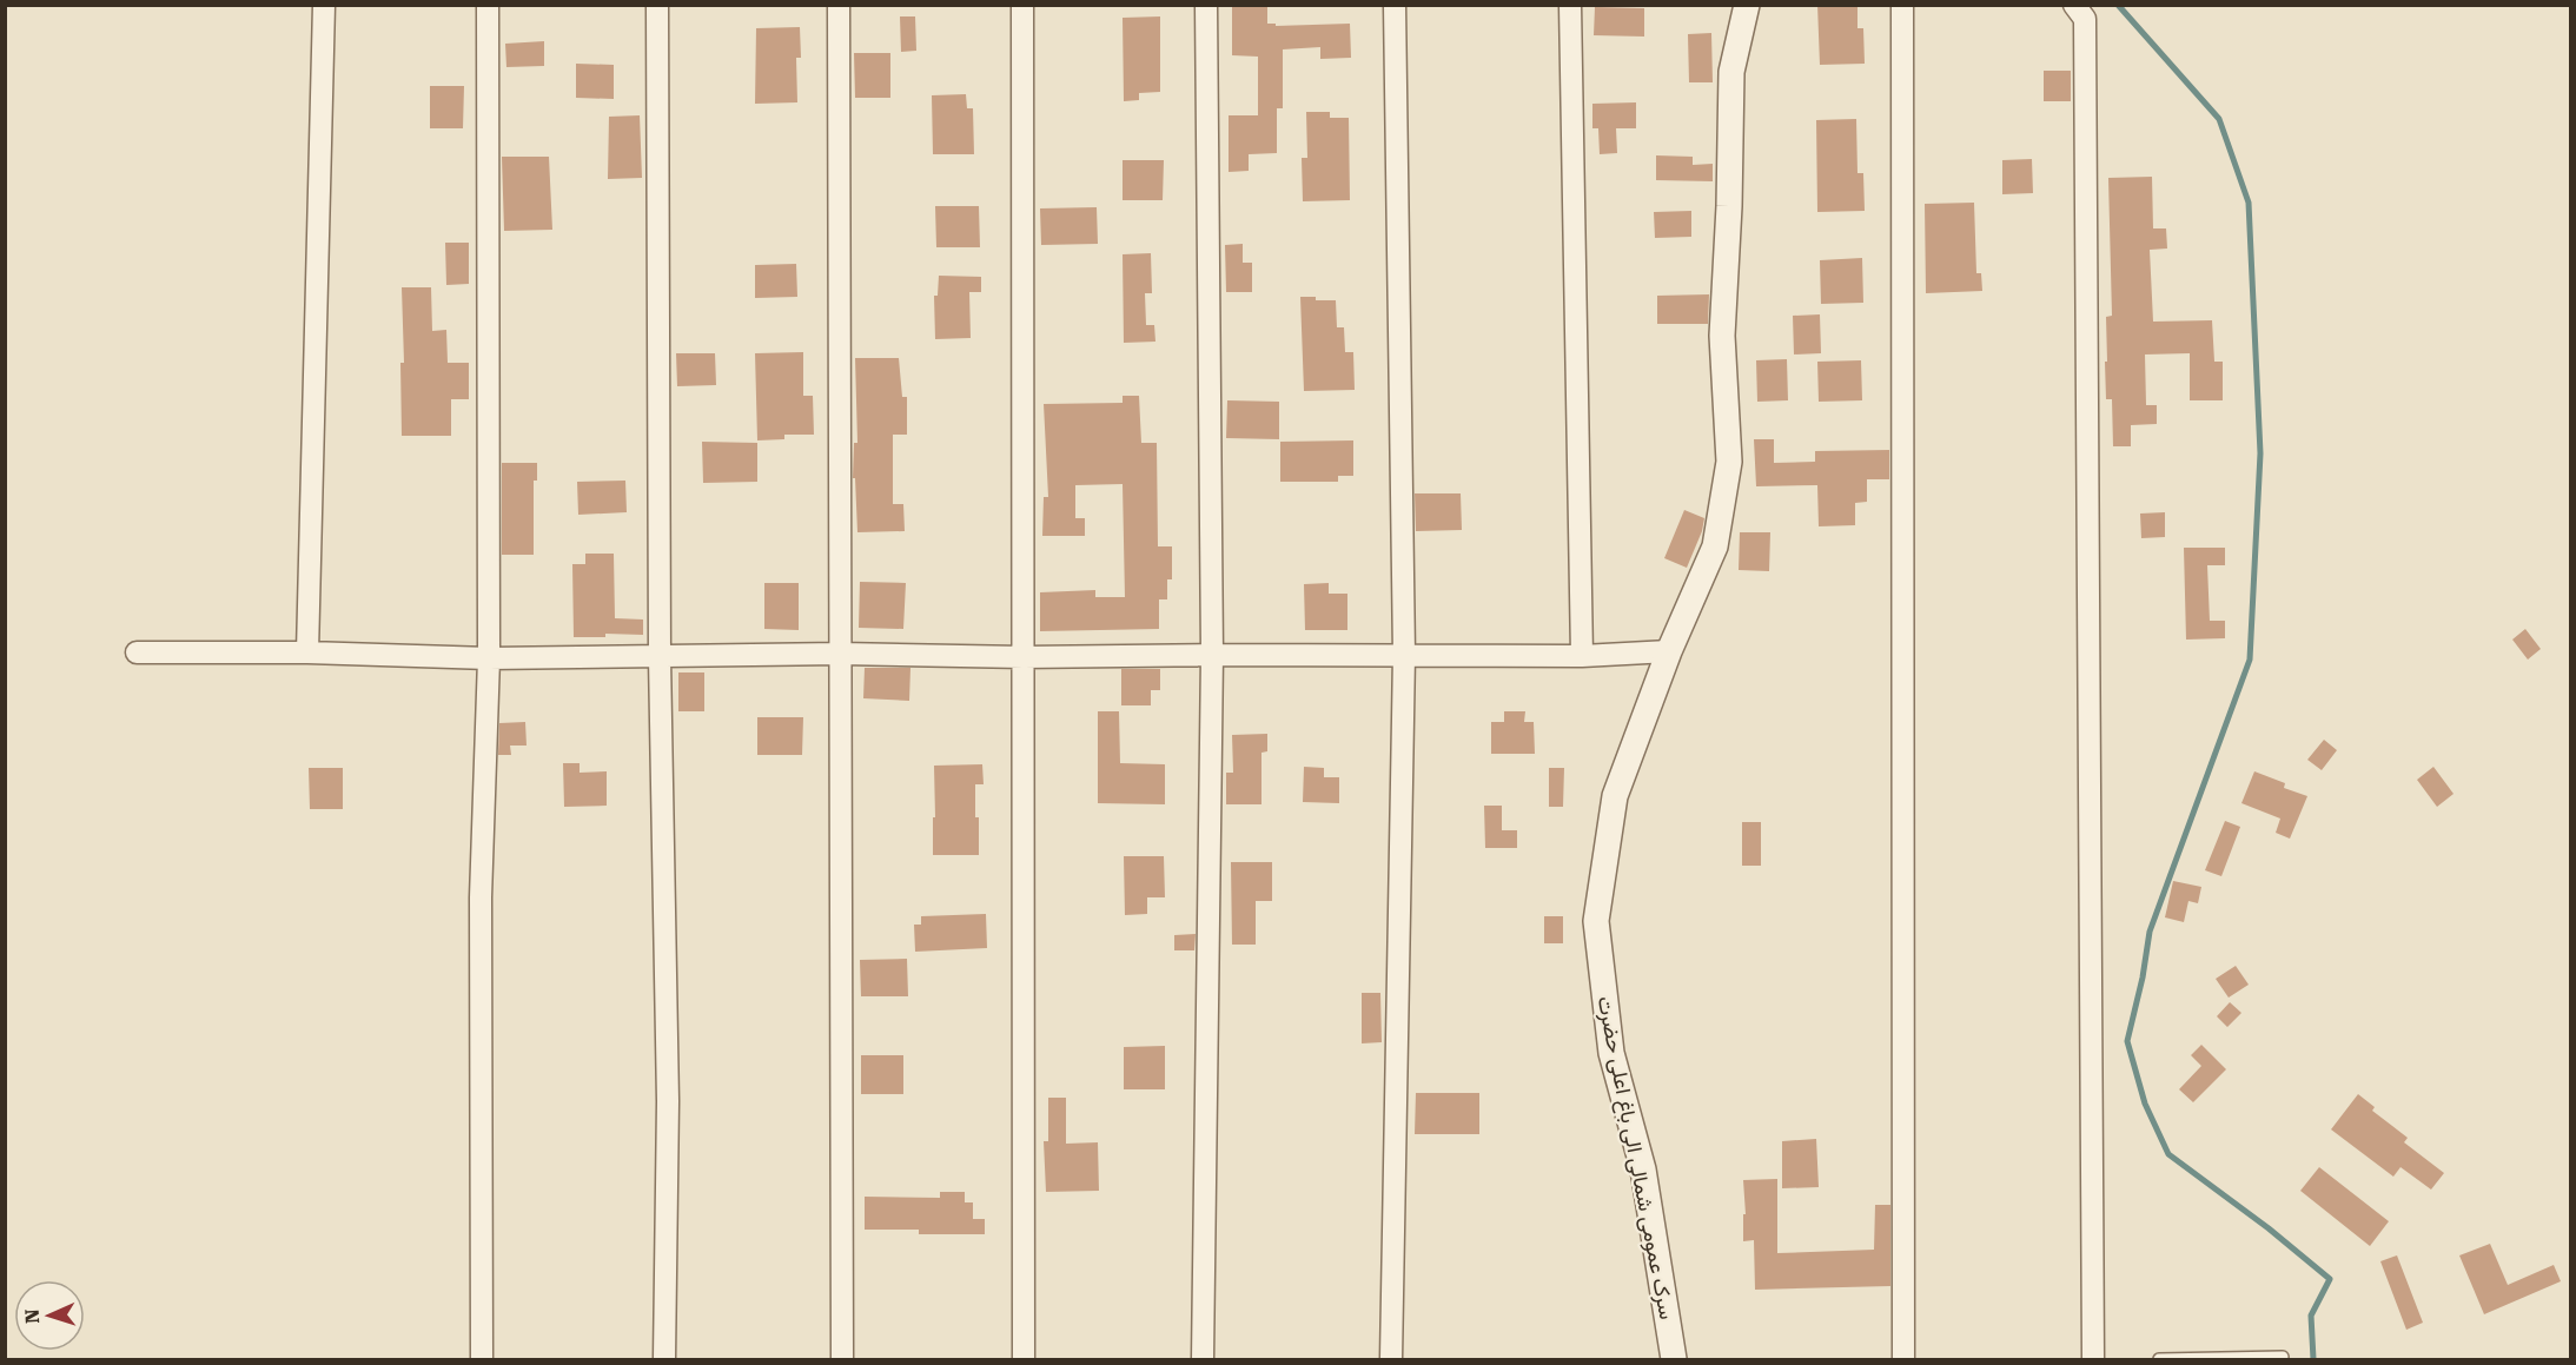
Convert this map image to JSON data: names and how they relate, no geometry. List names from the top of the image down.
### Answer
{
  "streets": {
    "street": ["سرک عمومی شمالی الی باغ اعلی حضرت"]
  },
  "north": "left"
}
